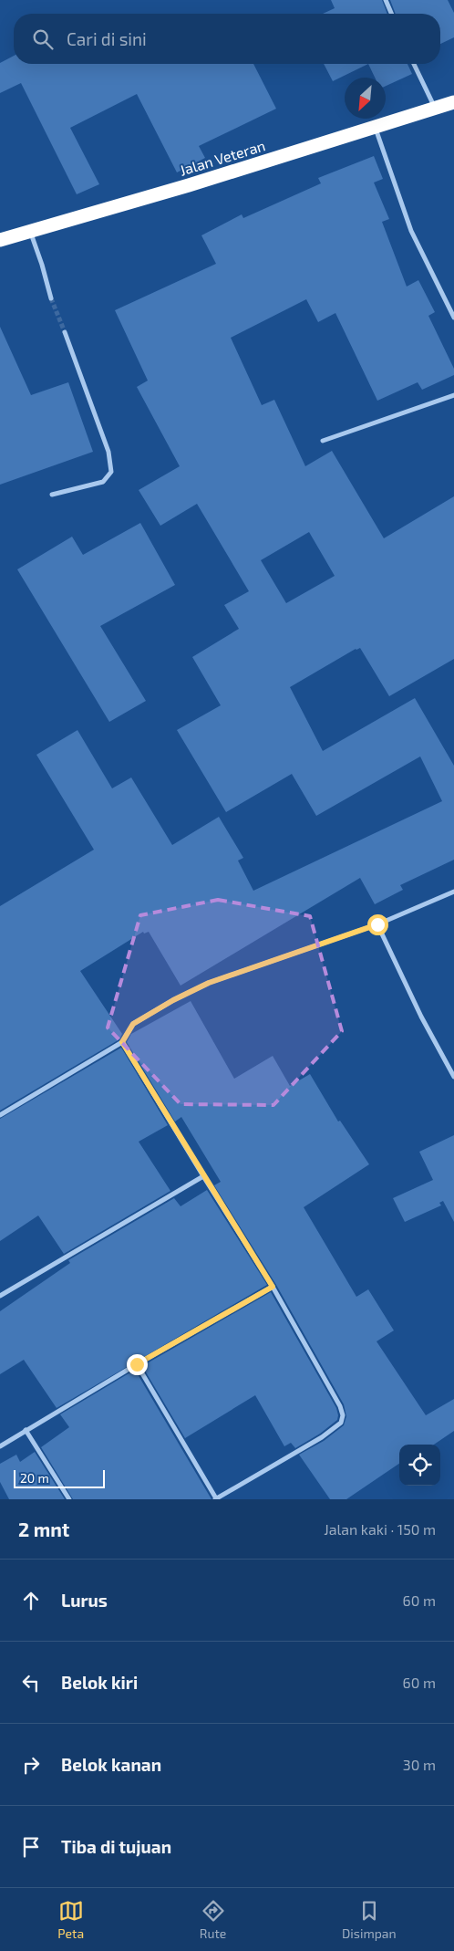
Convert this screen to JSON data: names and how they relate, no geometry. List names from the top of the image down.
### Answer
{
  "streets": {
    "highway": ["Jalan Veteran"]
  },
  "scale_bar": "20 m",
  "north": "bottom left",
  "page": {
    "search": "Cari di sini",
    "scale": "20 m",
    "heading": ["2 mnt", "Jalan kaki · 150 m"],
    "list": [
      ["Lurus", "60 m"],
      ["Belok kiri", "60 m"],
      ["Belok kanan", "30 m"],
      "Tiba di tujuan"
    ],
    "nav": ["Peta", "Rute", "Disimpan"]
  }
}
